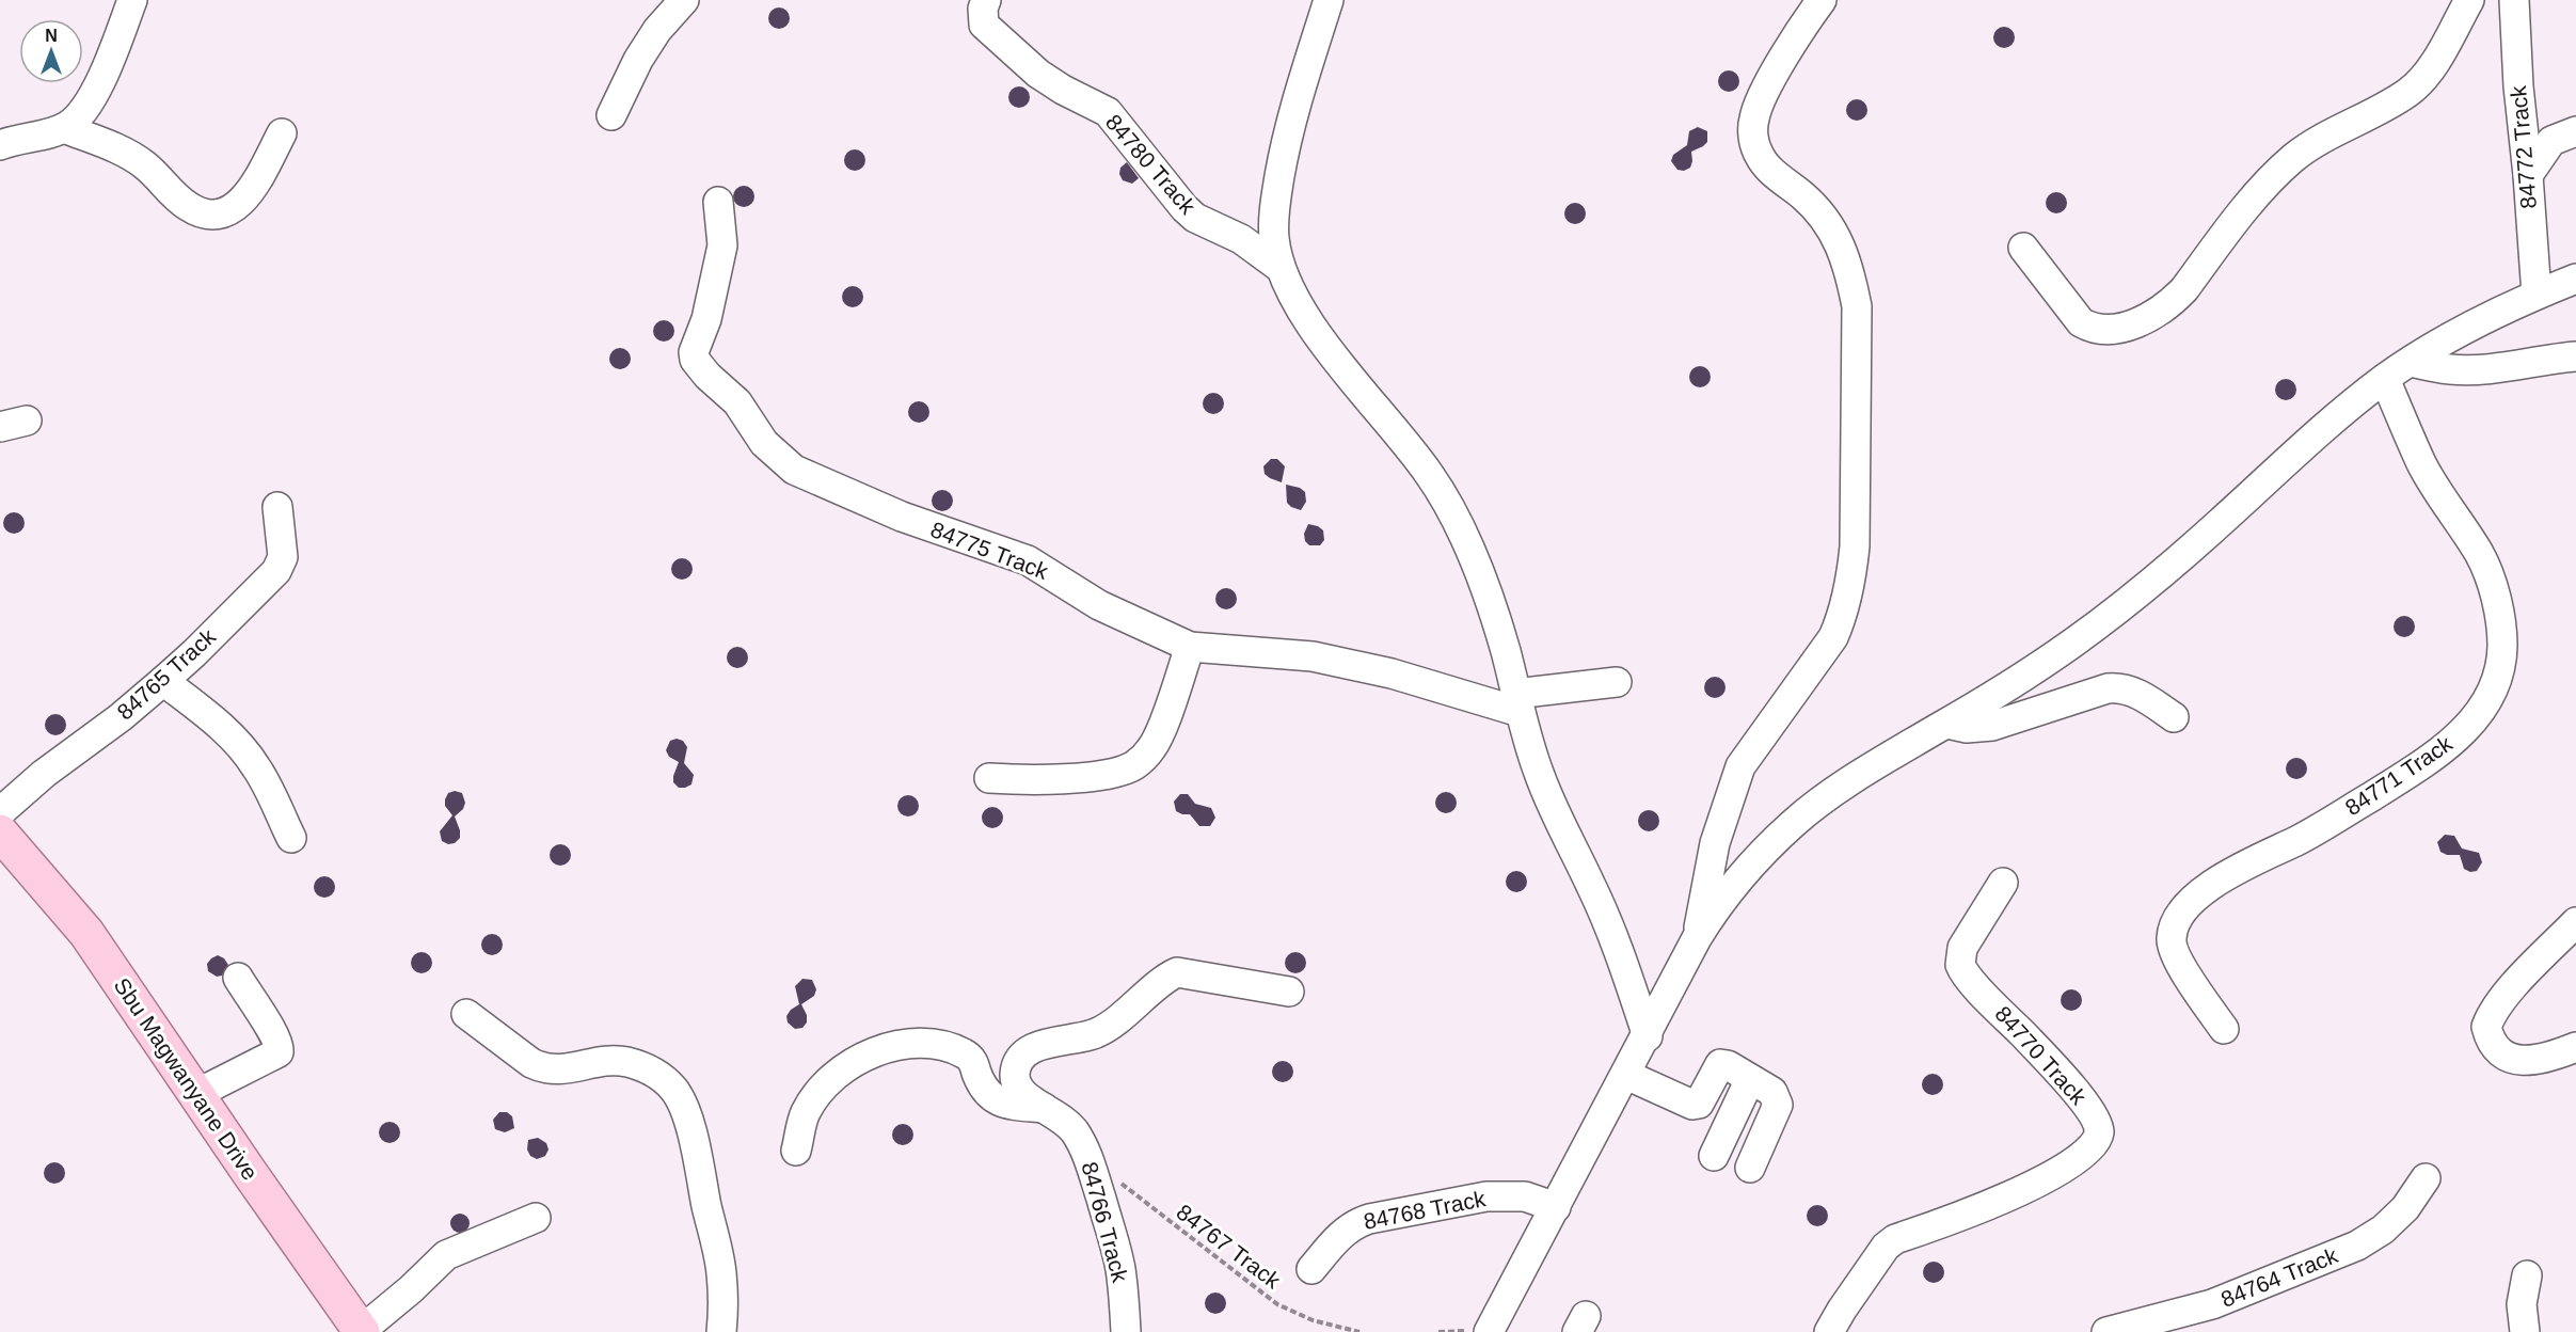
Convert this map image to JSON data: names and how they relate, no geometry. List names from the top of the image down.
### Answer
{
  "streets": {
    "main road": ["Sbu Magwanyane Drive"],
    "street": [
      "84772 Track",
      "84780 Track",
      "84775 Track",
      "84765 Track",
      "84771 Track",
      "84770 Track",
      "84768 Track",
      "84766 Track",
      "84764 Track"
    ],
    "path": ["84767 Track"]
  },
  "crossings": [
    ["84766 Track", "84767 Track"]
  ],
  "north": "top"
}
